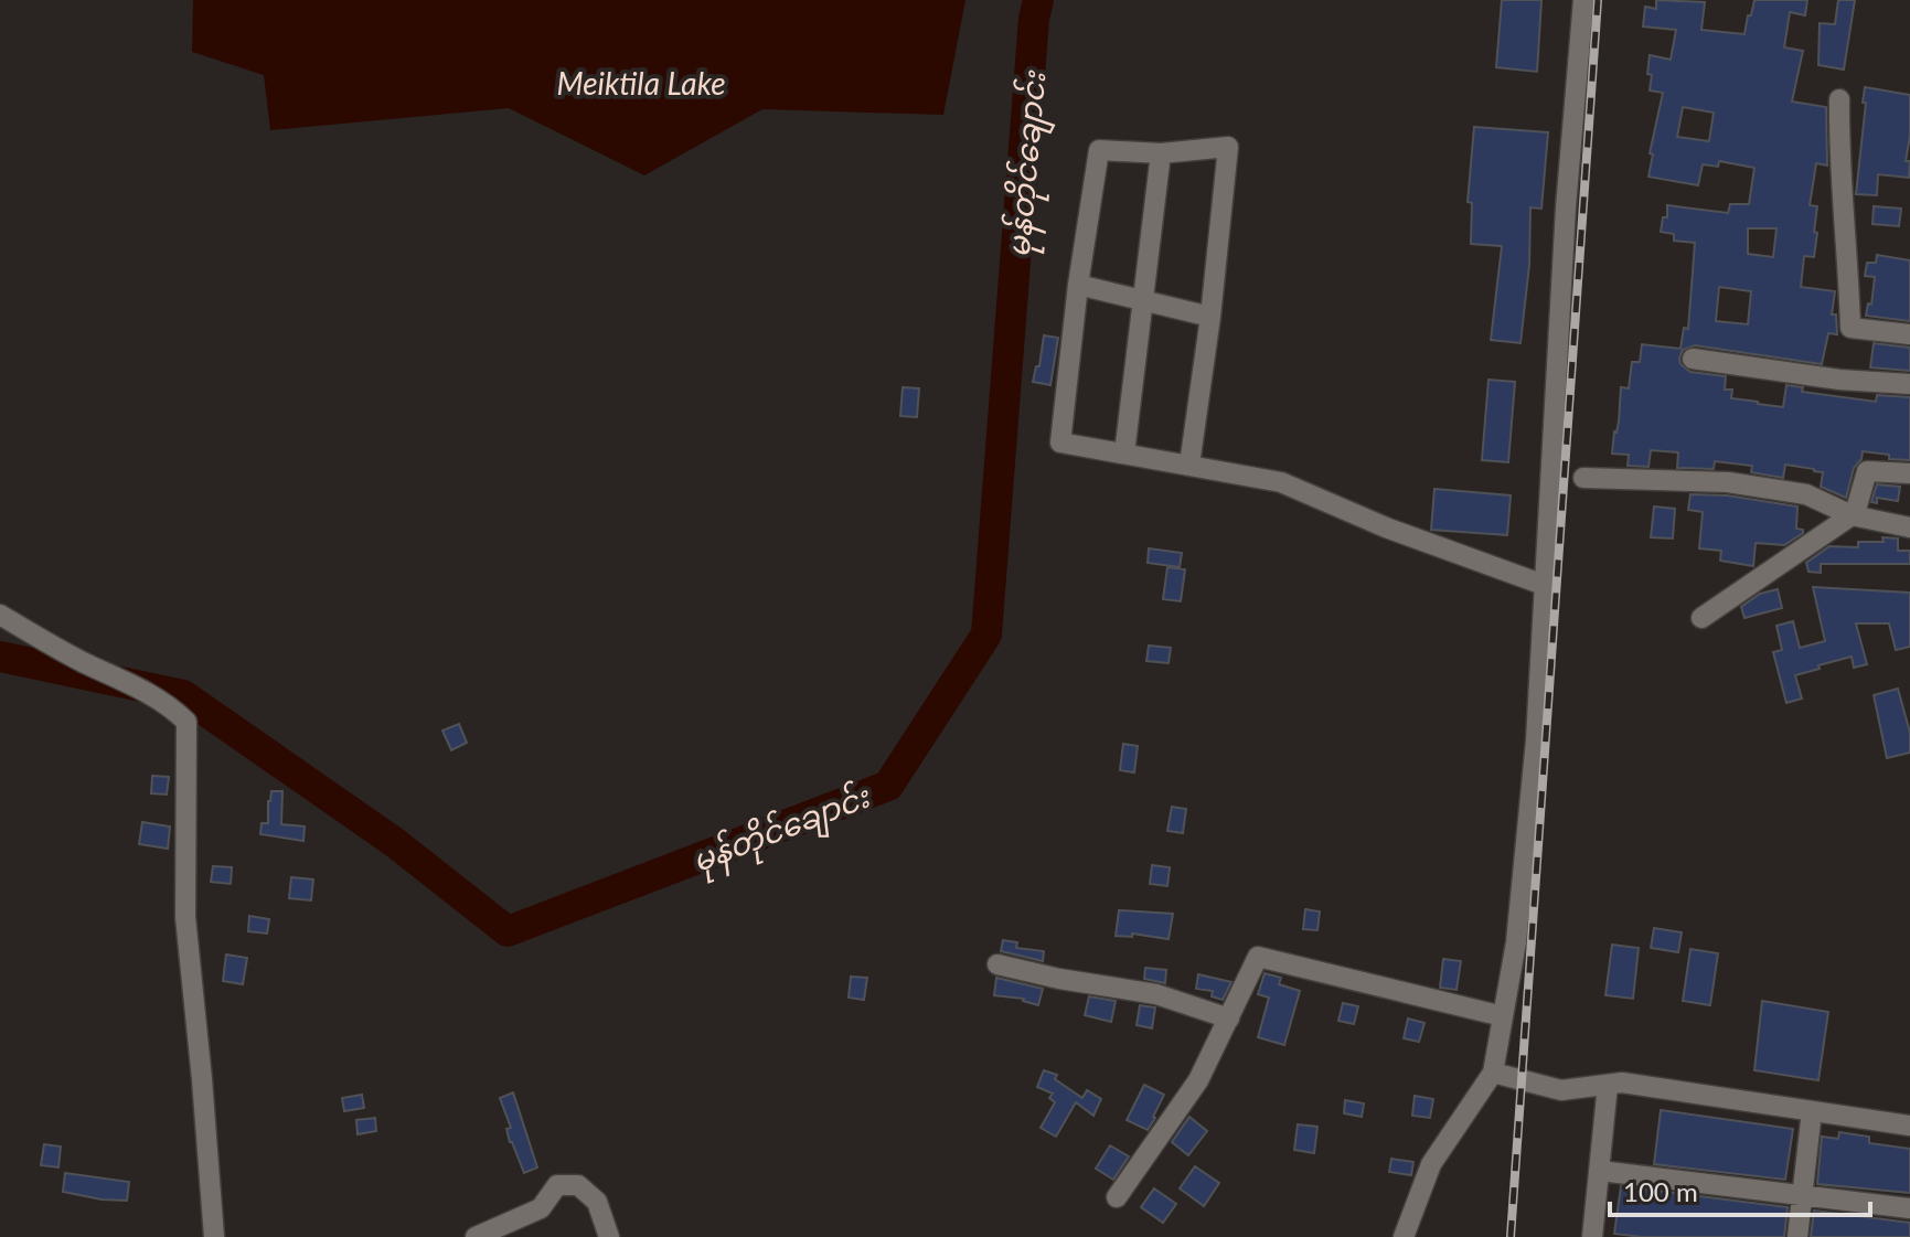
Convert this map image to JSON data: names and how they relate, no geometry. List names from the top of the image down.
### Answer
{
  "water": ["Meiktila Lake", "မုန်တိုင်ချောင်း"],
  "scale_bar": "100 m"
}
